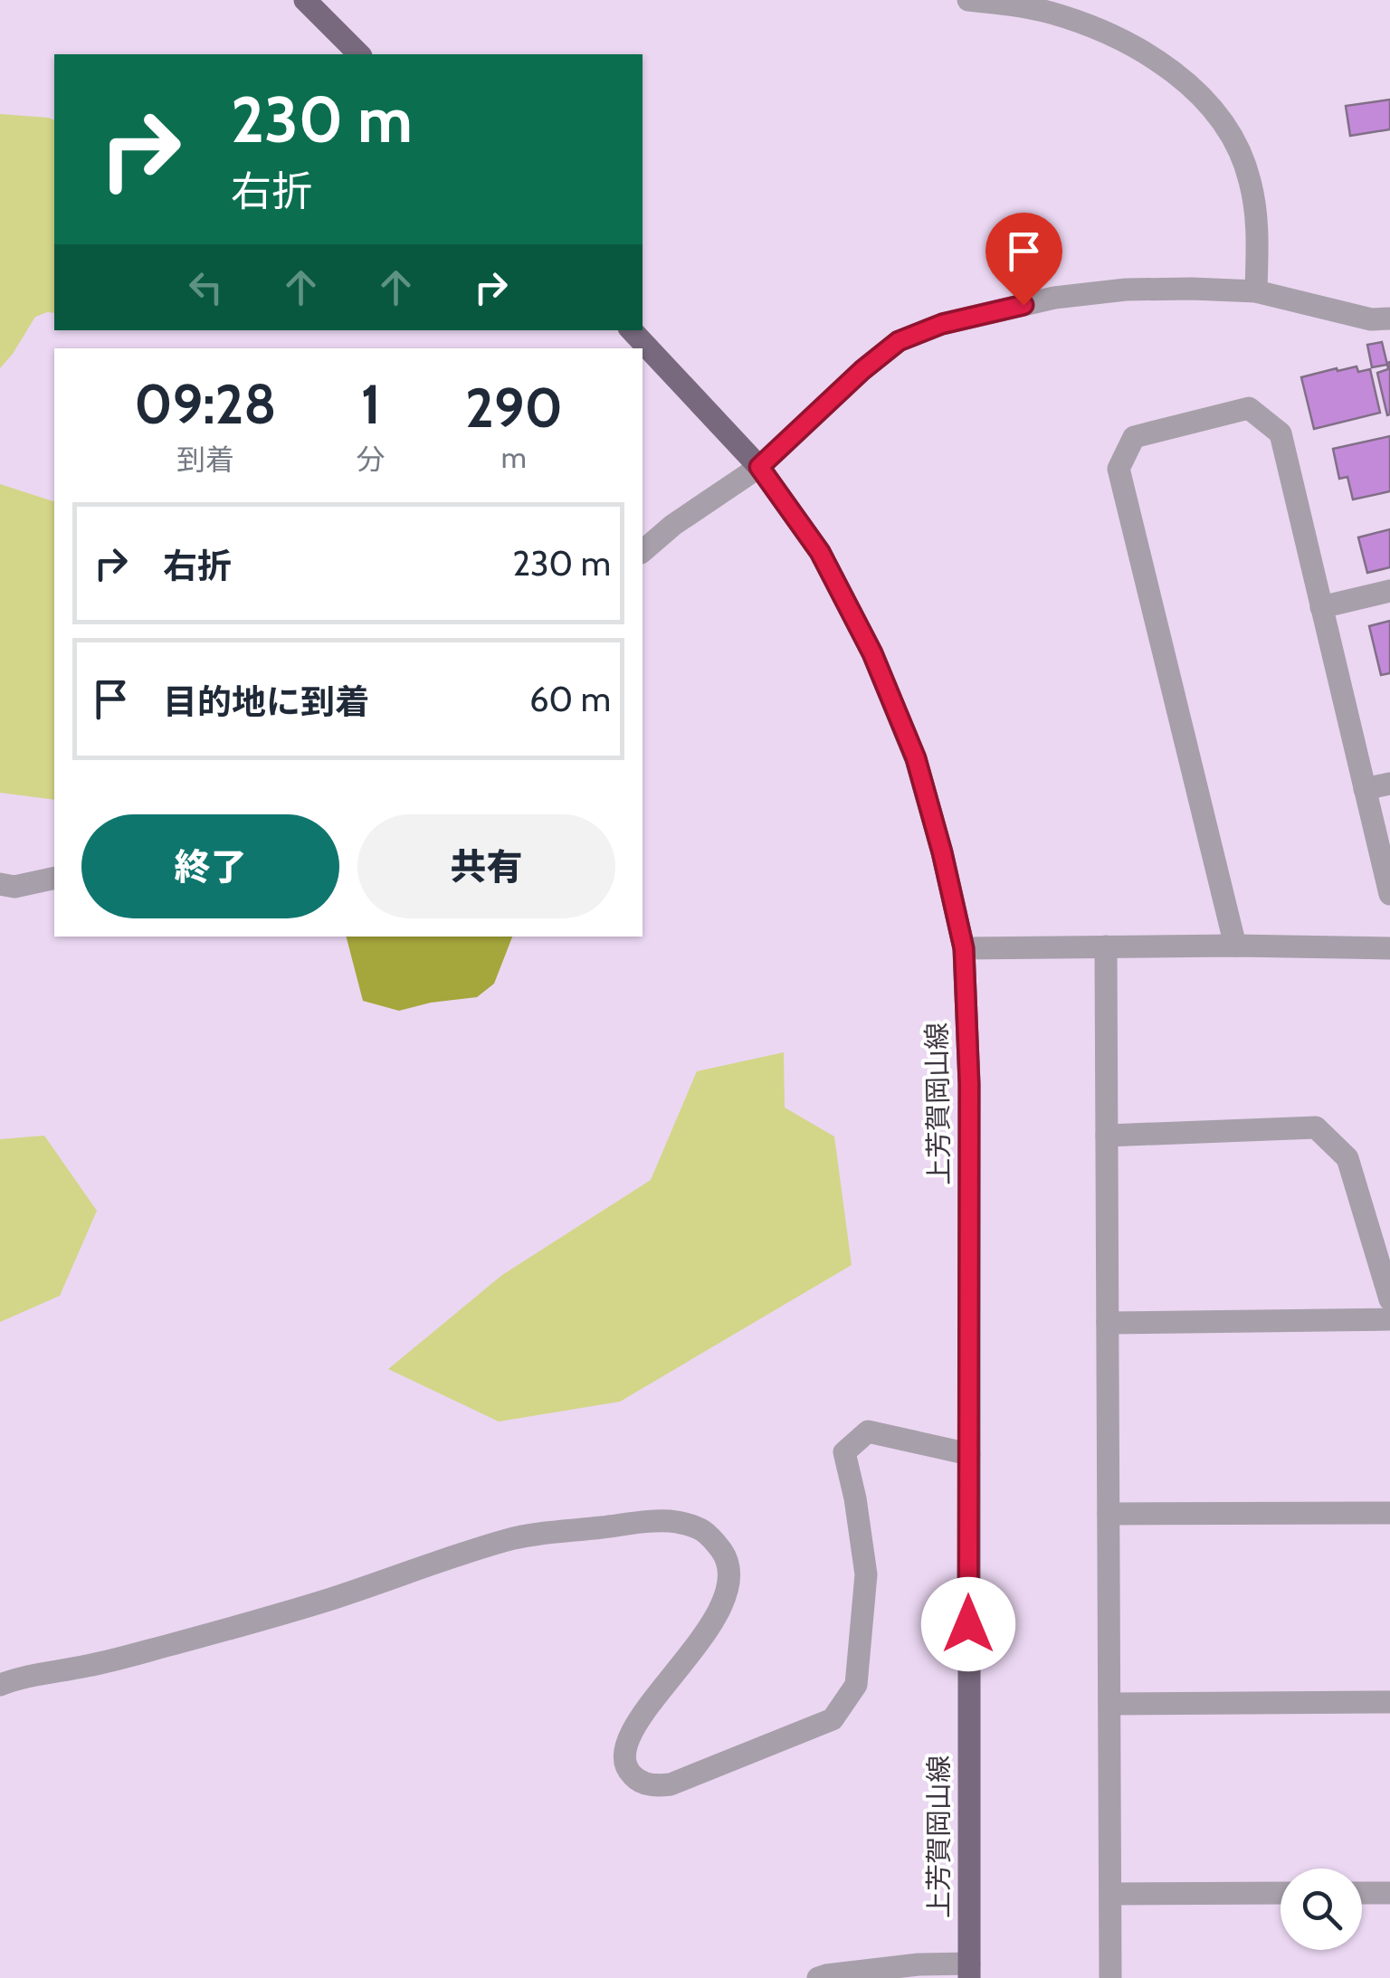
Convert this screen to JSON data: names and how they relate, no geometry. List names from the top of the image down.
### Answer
{
  "streets": {
    "main road": ["上芳賀岡山線"]
  },
  "page": {
    "turn": ["230 m", "右折"],
    "eta": [
      "09:28",
      "到着",
      "1",
      "分",
      "290",
      "m"
    ],
    "list": [
      {
        "name": "右折",
        "value": "230 m"
      },
      {
        "name": "目的地に到着",
        "value": "60 m"
      }
    ],
    "buttons": ["終了", "共有"]
  }
}
